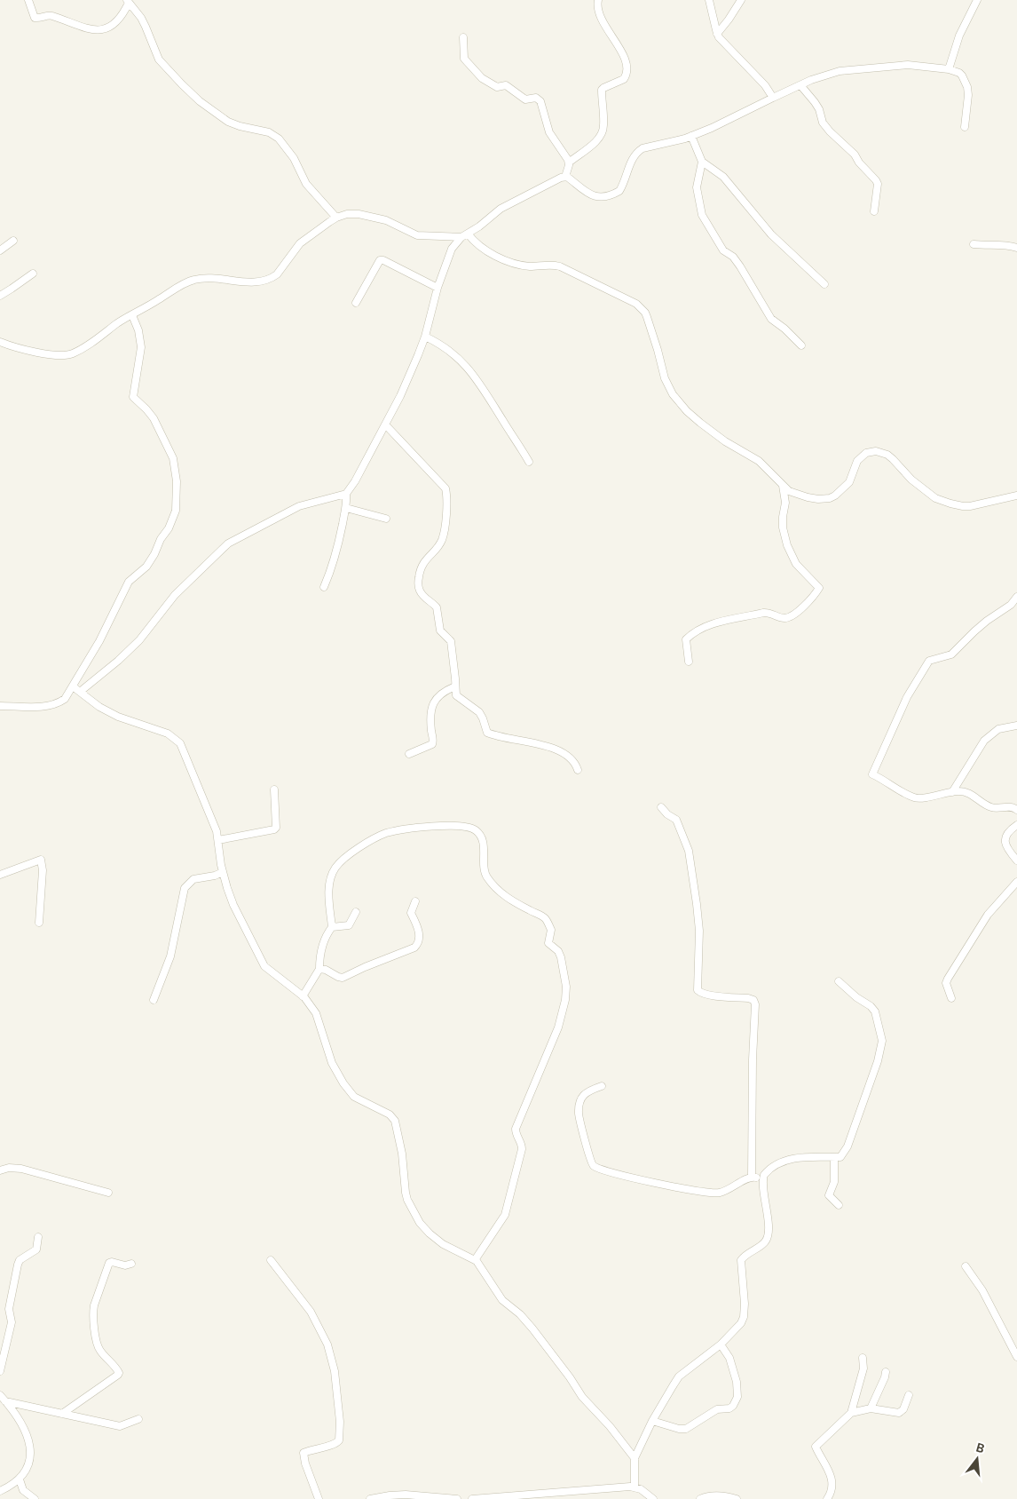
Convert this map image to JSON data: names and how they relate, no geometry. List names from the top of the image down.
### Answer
{
  "north": "top"
}
